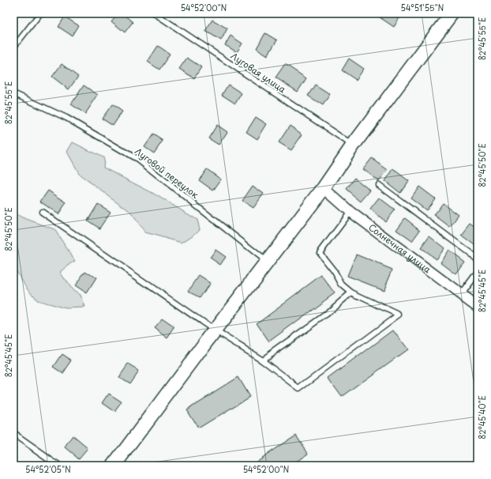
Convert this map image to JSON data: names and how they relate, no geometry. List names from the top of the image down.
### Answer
{
  "streets": {
    "street": ["Солнечная улица"],
    "lane": ["Луговая улица", "Луговой переулок"]
  },
  "coordinates": [
    "54°52'00\"N",
    "54°51'55\"N",
    "82°45'55\"E",
    "82°45'50\"E",
    "82°45'45\"E",
    "82°45'40\"E",
    "54°52'05\"N"
  ]
}
